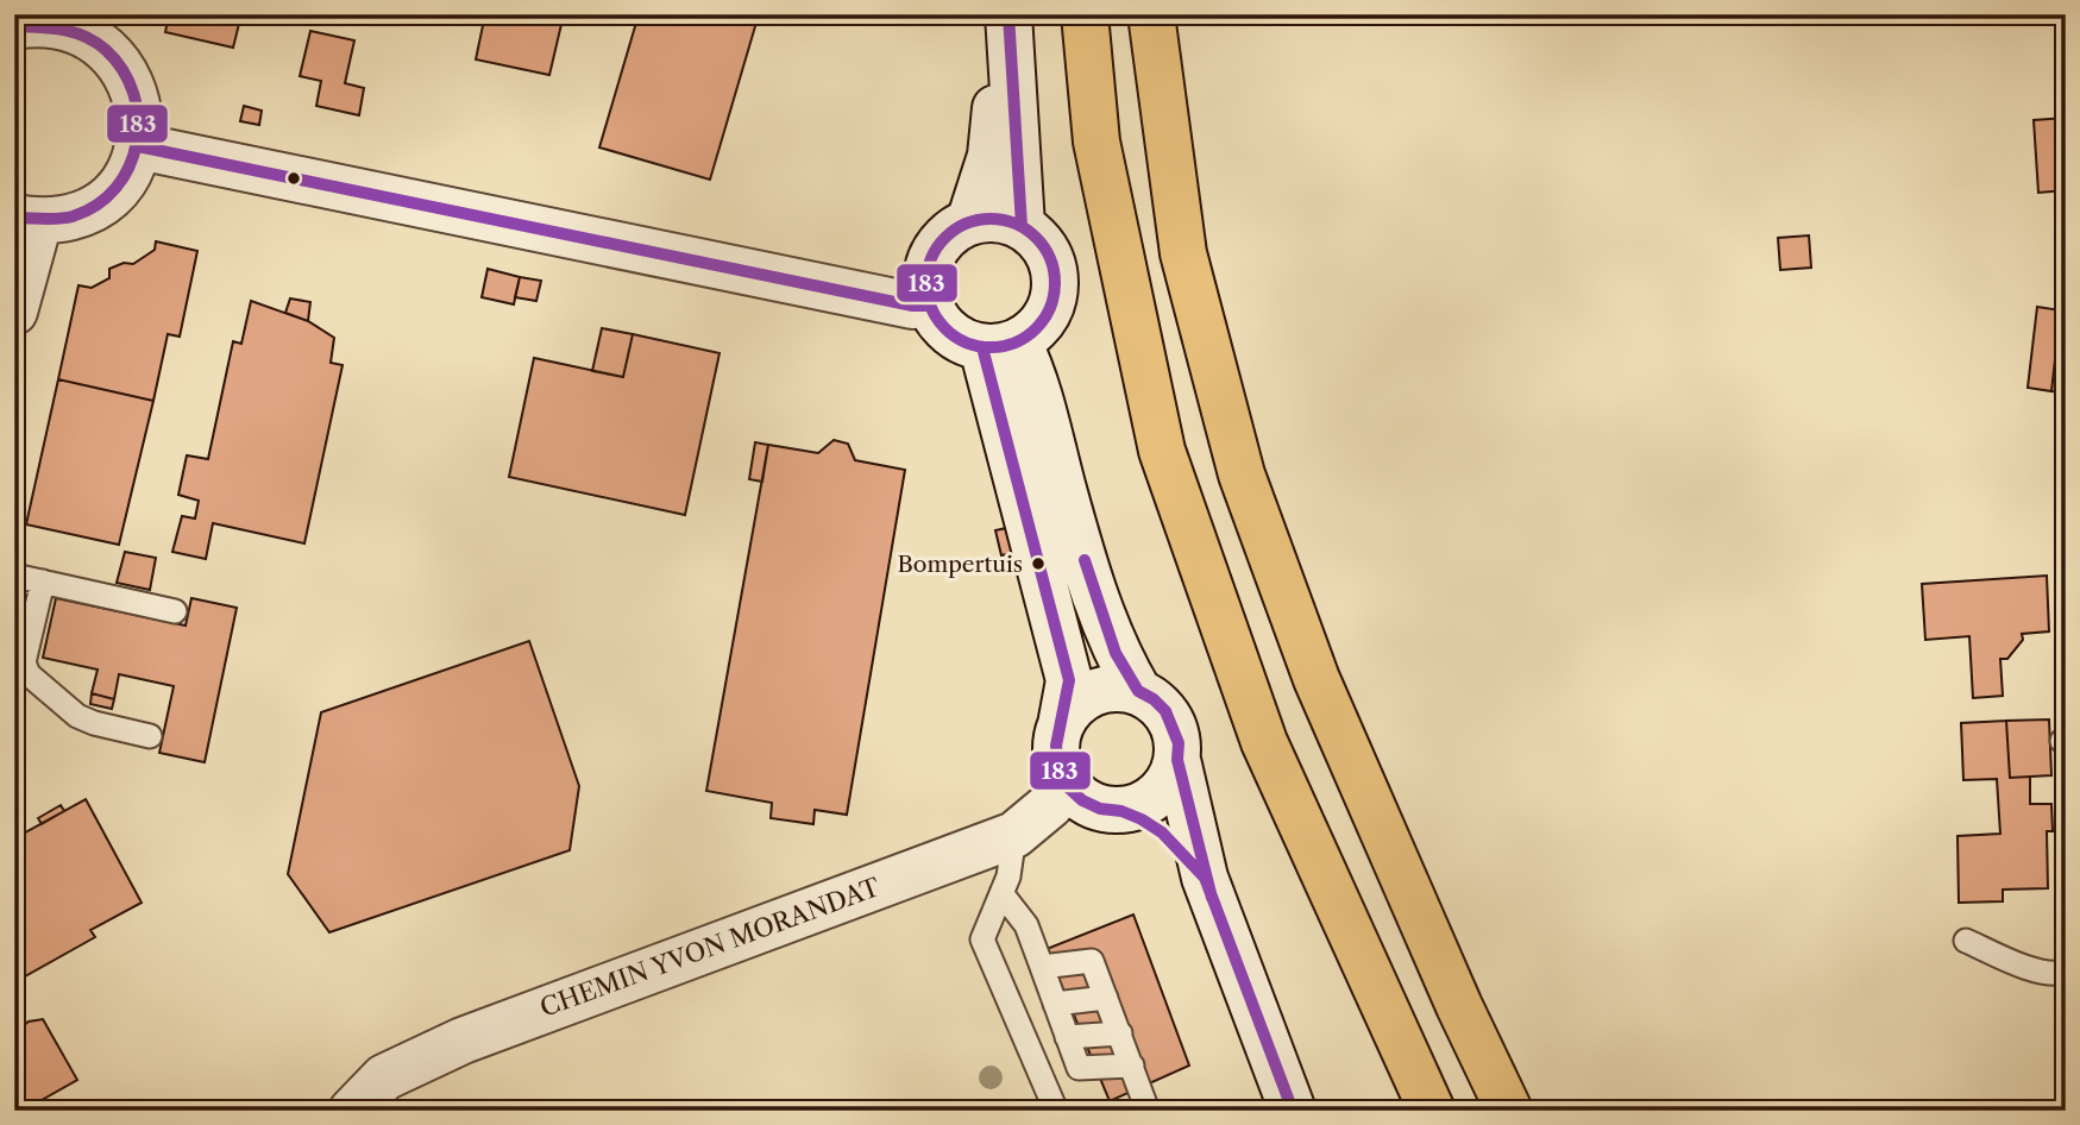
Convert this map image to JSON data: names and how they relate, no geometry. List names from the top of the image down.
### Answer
{
  "streets": {
    "street": ["CHEMIN YVON MORANDAT"]
  },
  "places": ["Bompertuis"],
  "lines": ["transit line 183"]
}
